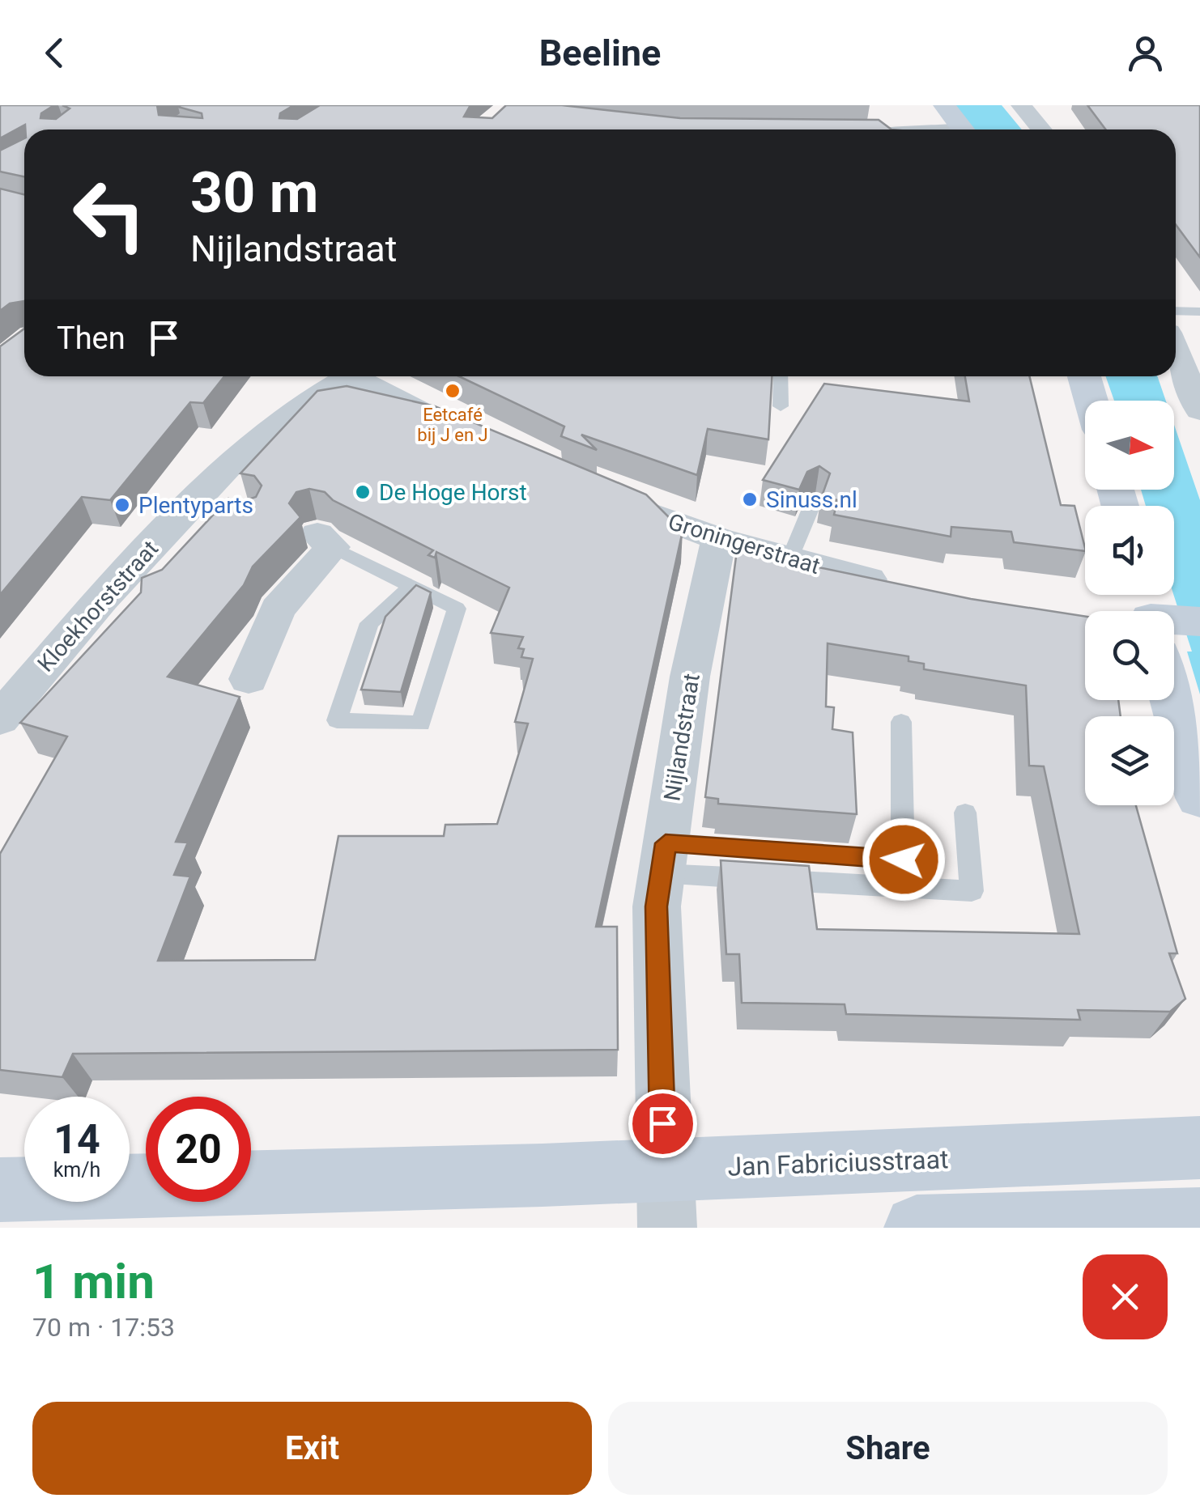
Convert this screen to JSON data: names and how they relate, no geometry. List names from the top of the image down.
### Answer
{
  "streets": {
    "main road": ["Jan Fabriciusstraat"],
    "street": ["Groningerstraat", "Kloekhorststraat", "Nijlandstraat"]
  },
  "crossings": [
    ["Groningerstraat", "Nijlandstraat"],
    ["Nijlandstraat", "Jan Fabriciusstraat"]
  ],
  "places": [
    "Eetcafé bij J en J",
    "De Hoge Horst",
    "Sinuss.nl",
    "Plentyparts"
  ],
  "north": "right",
  "page": {
    "header": "Beeline",
    "turn": ["30 m", "Nijlandstraat"],
    "then": "Then",
    "speed": "14 km/h",
    "limit": "20",
    "heading": ["1 min", "70 m · 17:53"],
    "buttons": ["Exit", "Share"]
  }
}
